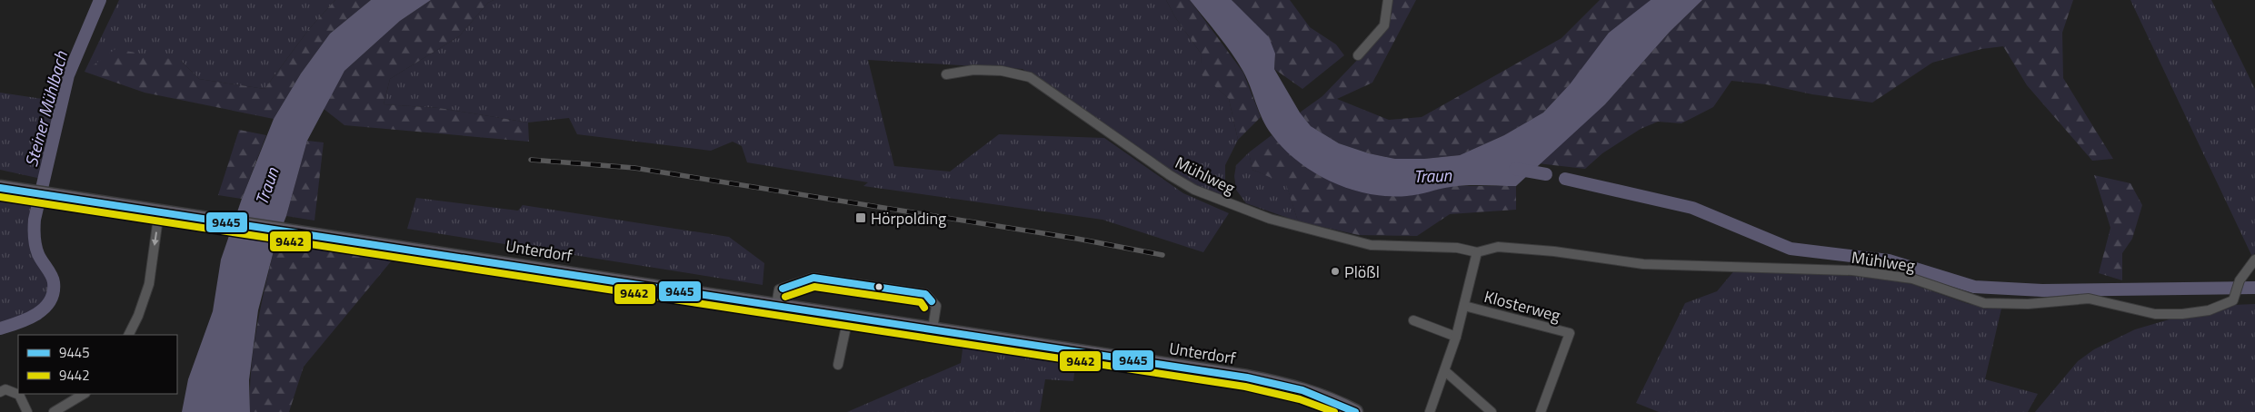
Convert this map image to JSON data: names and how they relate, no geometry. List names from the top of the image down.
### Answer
{
  "streets": {
    "main road": ["Unterdorf"],
    "street": ["Mühlweg", "Klosterweg"]
  },
  "water": ["Steiner Mühlbach", "Traun"],
  "places": {
    "transit": ["Hörpolding"],
    "other": ["Plößl"]
  },
  "lines": ["transit line 9445", "transit line 9442"],
  "legend": ["9445", "9442"]
}
